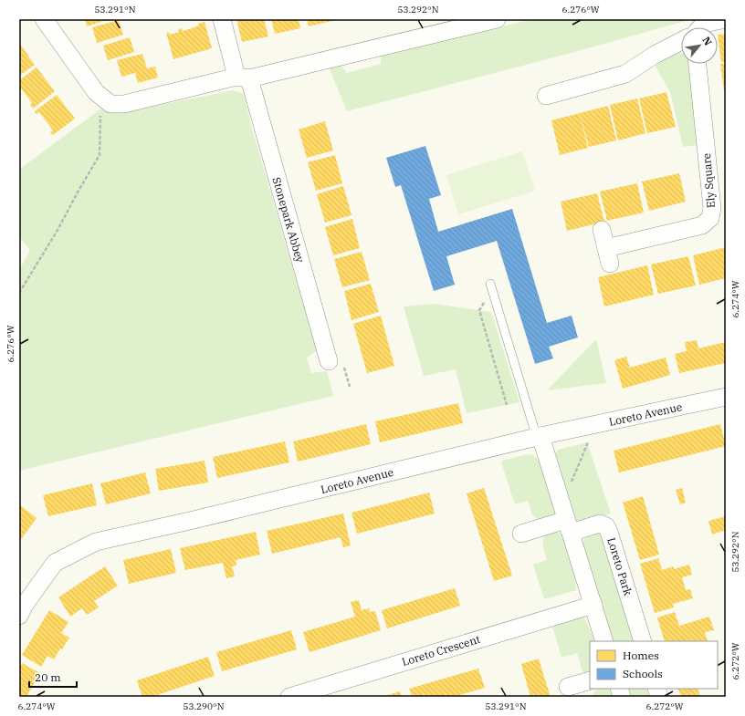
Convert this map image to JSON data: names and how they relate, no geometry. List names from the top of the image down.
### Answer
{
  "streets": {
    "street": [
      "Ely Square",
      "Stonepark Abbey",
      "Loreto Avenue",
      "Loreto Park",
      "Loreto Crescent"
    ]
  },
  "legend": ["Homes", "Schools"],
  "scale_bar": "20 m",
  "north": "top right",
  "coordinates": [
    "53.291°N",
    "53.292°N",
    "6.276°W",
    "6.274°W",
    "6.272°W",
    "53.290°N"
  ]
}
